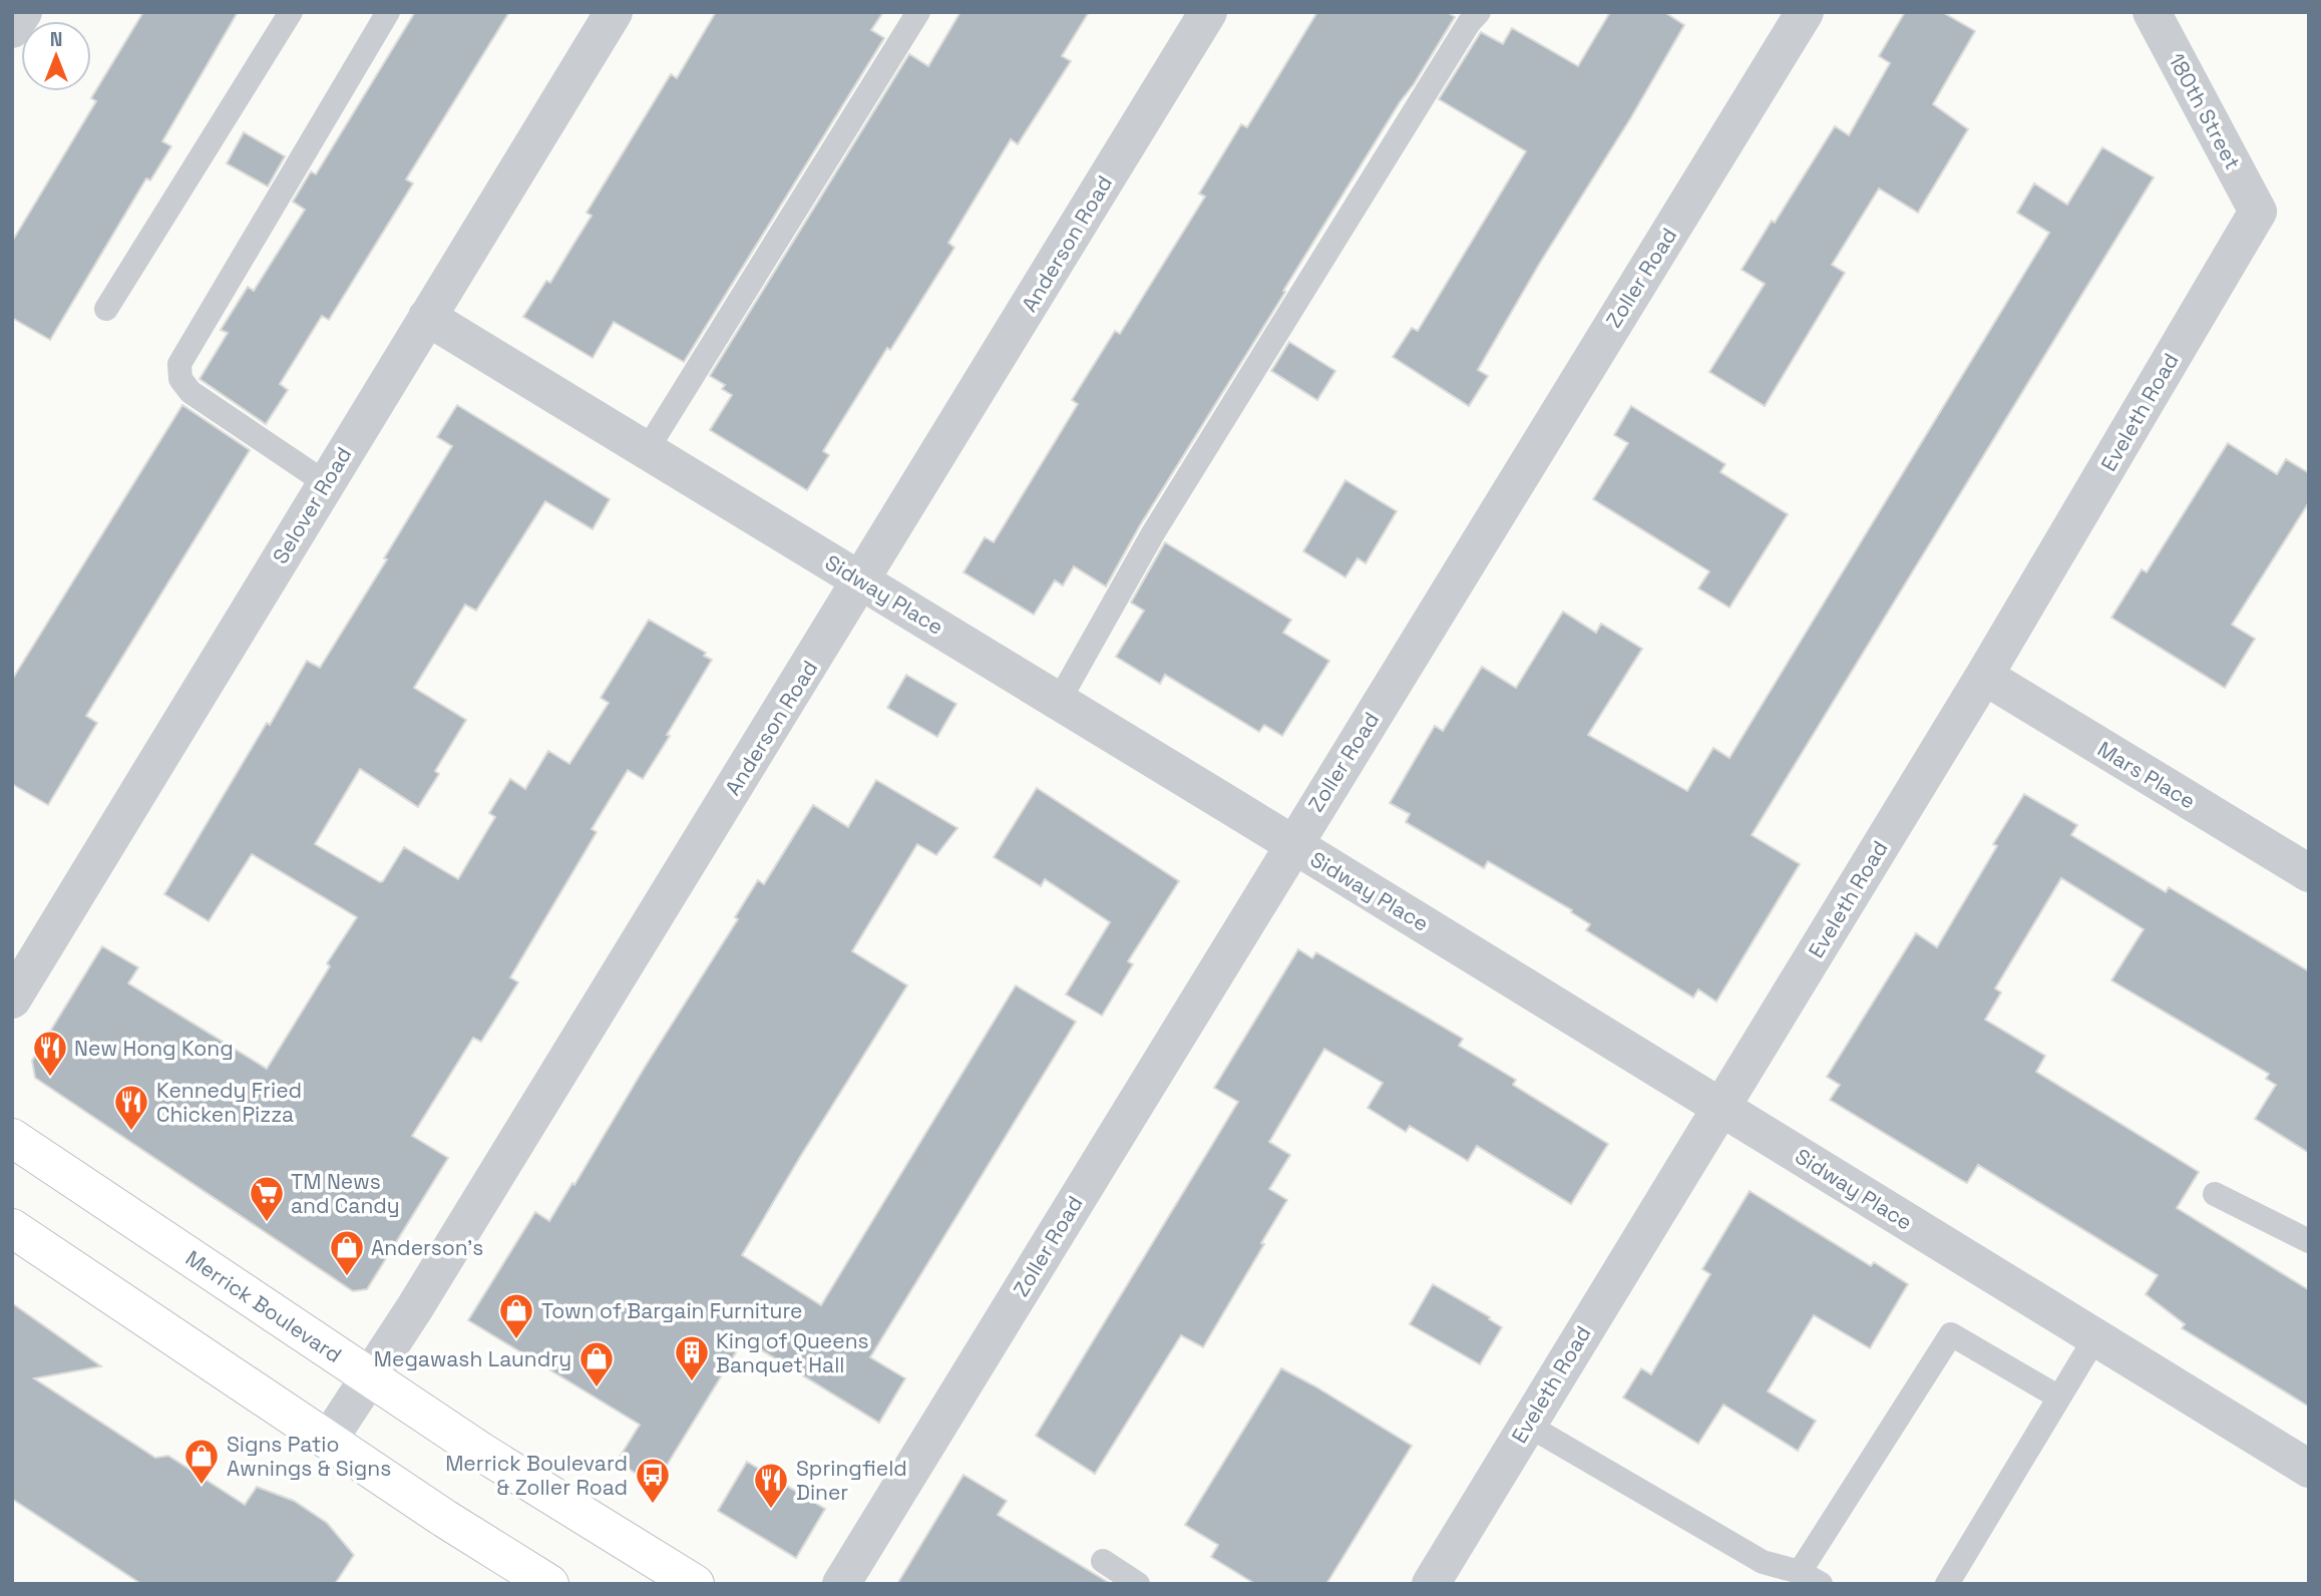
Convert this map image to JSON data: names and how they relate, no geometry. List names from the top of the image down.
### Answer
{
  "streets": {
    "main road": ["Merrick Boulevard"],
    "street": [
      "180th Street",
      "Anderson Road",
      "Zoller Road",
      "Eveleth Road",
      "Selover Road",
      "Sidway Place",
      "Mars Place"
    ]
  },
  "crossings": [
    ["180th Street", "Eveleth Road"],
    ["Anderson Road", "Sidway Place"],
    ["Anderson Road", "Merrick Boulevard"],
    ["Zoller Road", "Sidway Place"],
    ["Eveleth Road", "Sidway Place"],
    ["Eveleth Road", "Mars Place"],
    ["Selover Road", "Sidway Place"]
  ],
  "places": {
    "restaurant": ["New Hong Kong", "Kennedy Fried Chicken Pizza", "Springfield Diner"],
    "supermarket": ["TM News and Candy"],
    "shop": [
      "Anderson's",
      "Town of Bargain Furniture",
      "Megawash Laundry",
      "Signs Patio Awnings & Signs"
    ],
    "building": ["King of Queens Banquet Hall"],
    "bus stop": ["Merrick Boulevard & Zoller Road"]
  },
  "north": "top"
}
